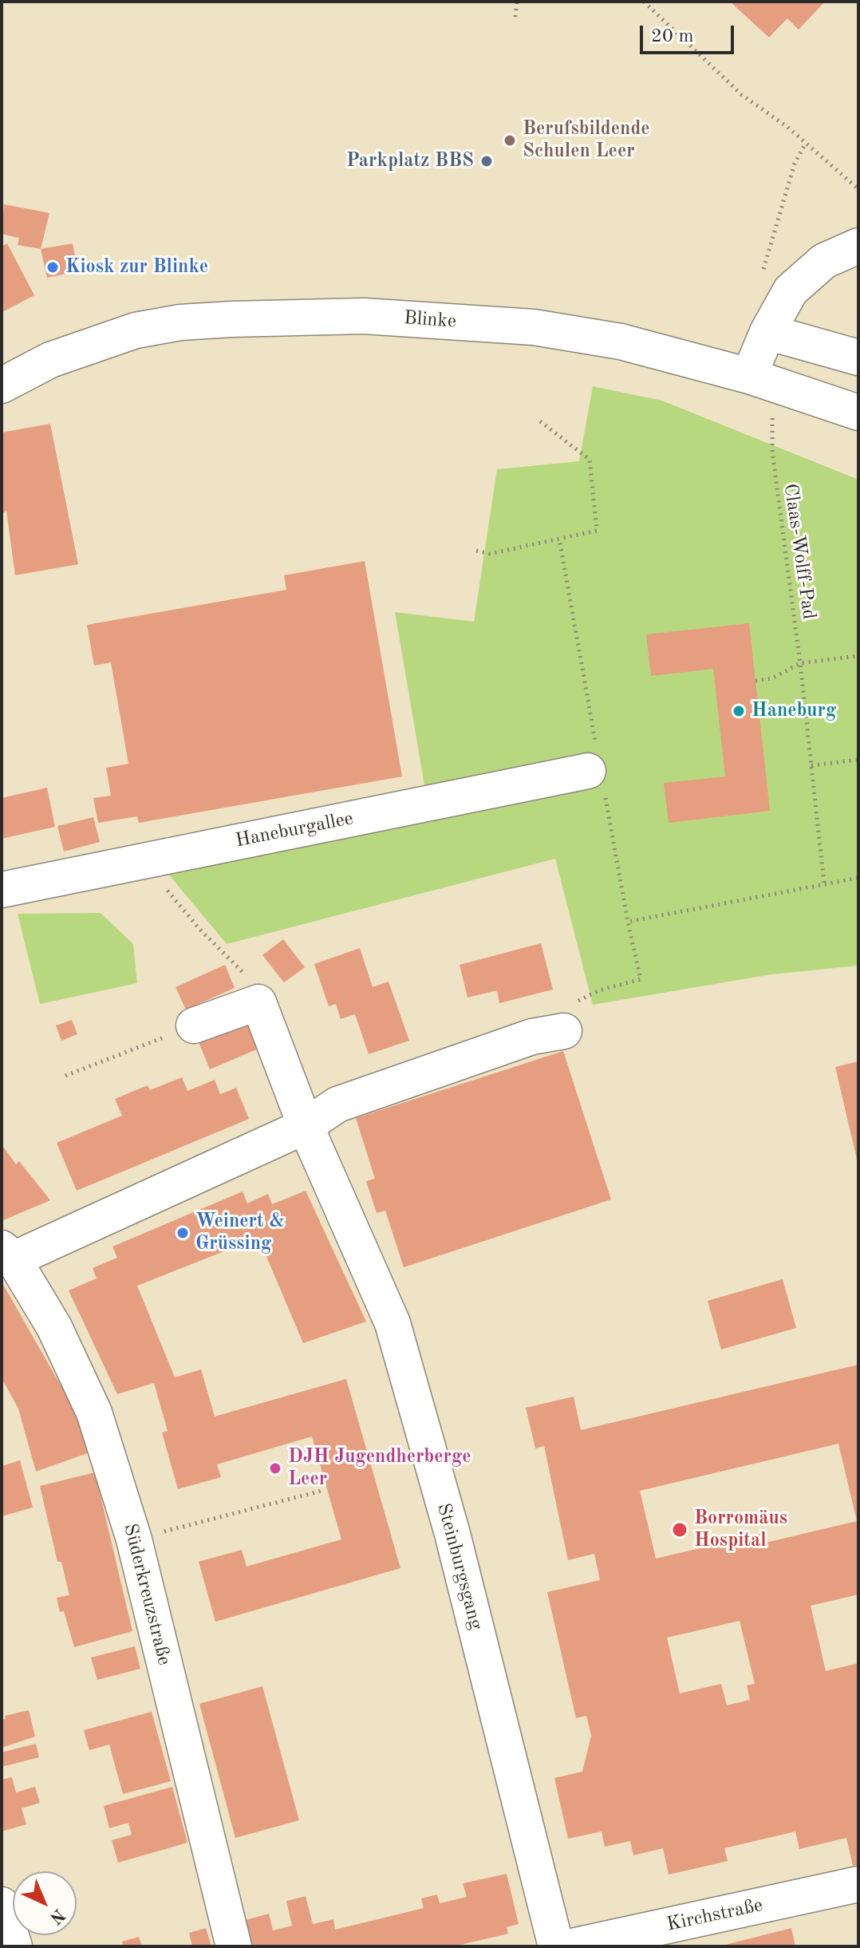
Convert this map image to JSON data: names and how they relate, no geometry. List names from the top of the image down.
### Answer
{
  "streets": {
    "street": [
      "Blinke",
      "Haneburgallee",
      "Steinburgsgang",
      "Süderkreuzstraße",
      "Kirchstraße"
    ],
    "path": ["Claas-Wolff-Pad"]
  },
  "crossings": [
    ["Blinke", "Claas-Wolff-Pad"]
  ],
  "places": [
    "Berufsbildende Schulen Leer",
    "Parkplatz BBS",
    "Kiosk zur Blinke",
    "Haneburg",
    "Weinert & Grüssing",
    "DJH Jugendherberge Leer",
    "Borromäus Hospital"
  ],
  "scale_bar": "20 m",
  "north": "bottom right"
}
